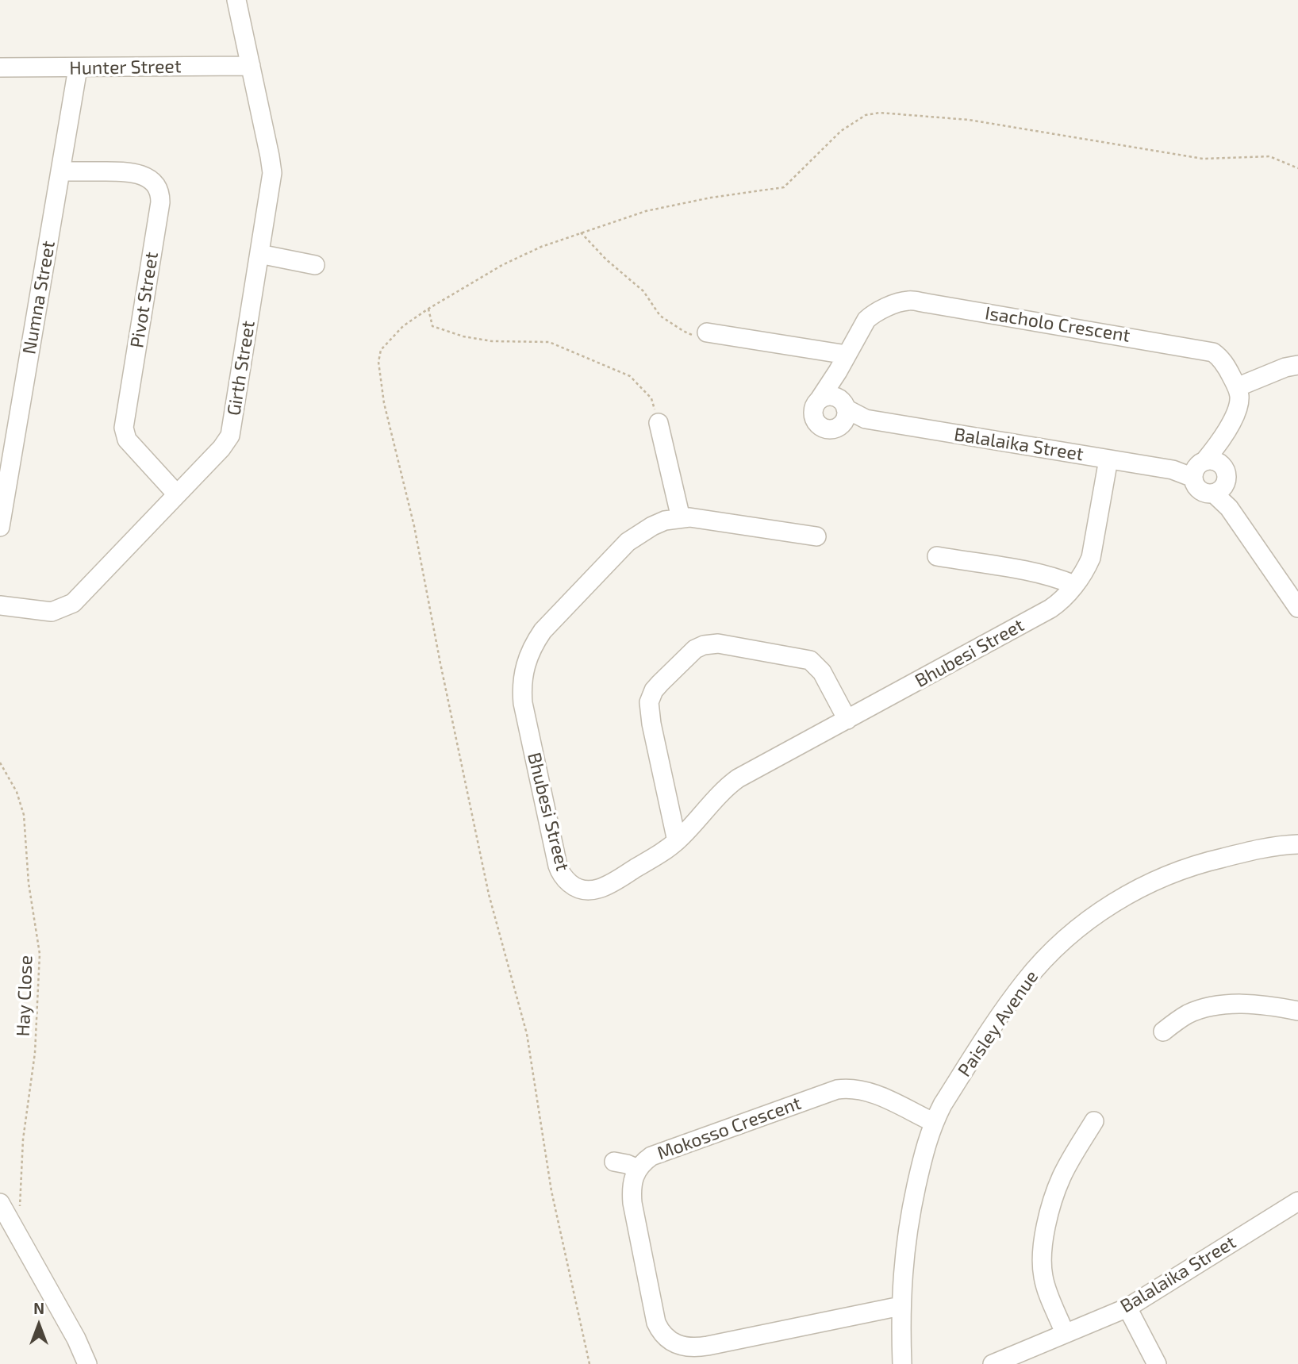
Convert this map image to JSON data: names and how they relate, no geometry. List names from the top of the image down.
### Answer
{
  "streets": {
    "street": [
      "Hunter Street",
      "Numna Street",
      "Pivot Street",
      "Isacholo Crescent",
      "Girth Street",
      "Balalaika Street",
      "Bhubesi Street",
      "Paisley Avenue",
      "Mokosso Crescent"
    ],
    "path": ["Hay Close"]
  },
  "crossings": [
    ["Hunter Street", "Numna Street"],
    ["Hunter Street", "Girth Street"],
    ["Numna Street", "Pivot Street"],
    ["Pivot Street", "Girth Street"],
    ["Isacholo Crescent", "Balalaika Street"],
    ["Balalaika Street", "Bhubesi Street"],
    ["Paisley Avenue", "Mokosso Crescent"]
  ],
  "north": "top"
}
